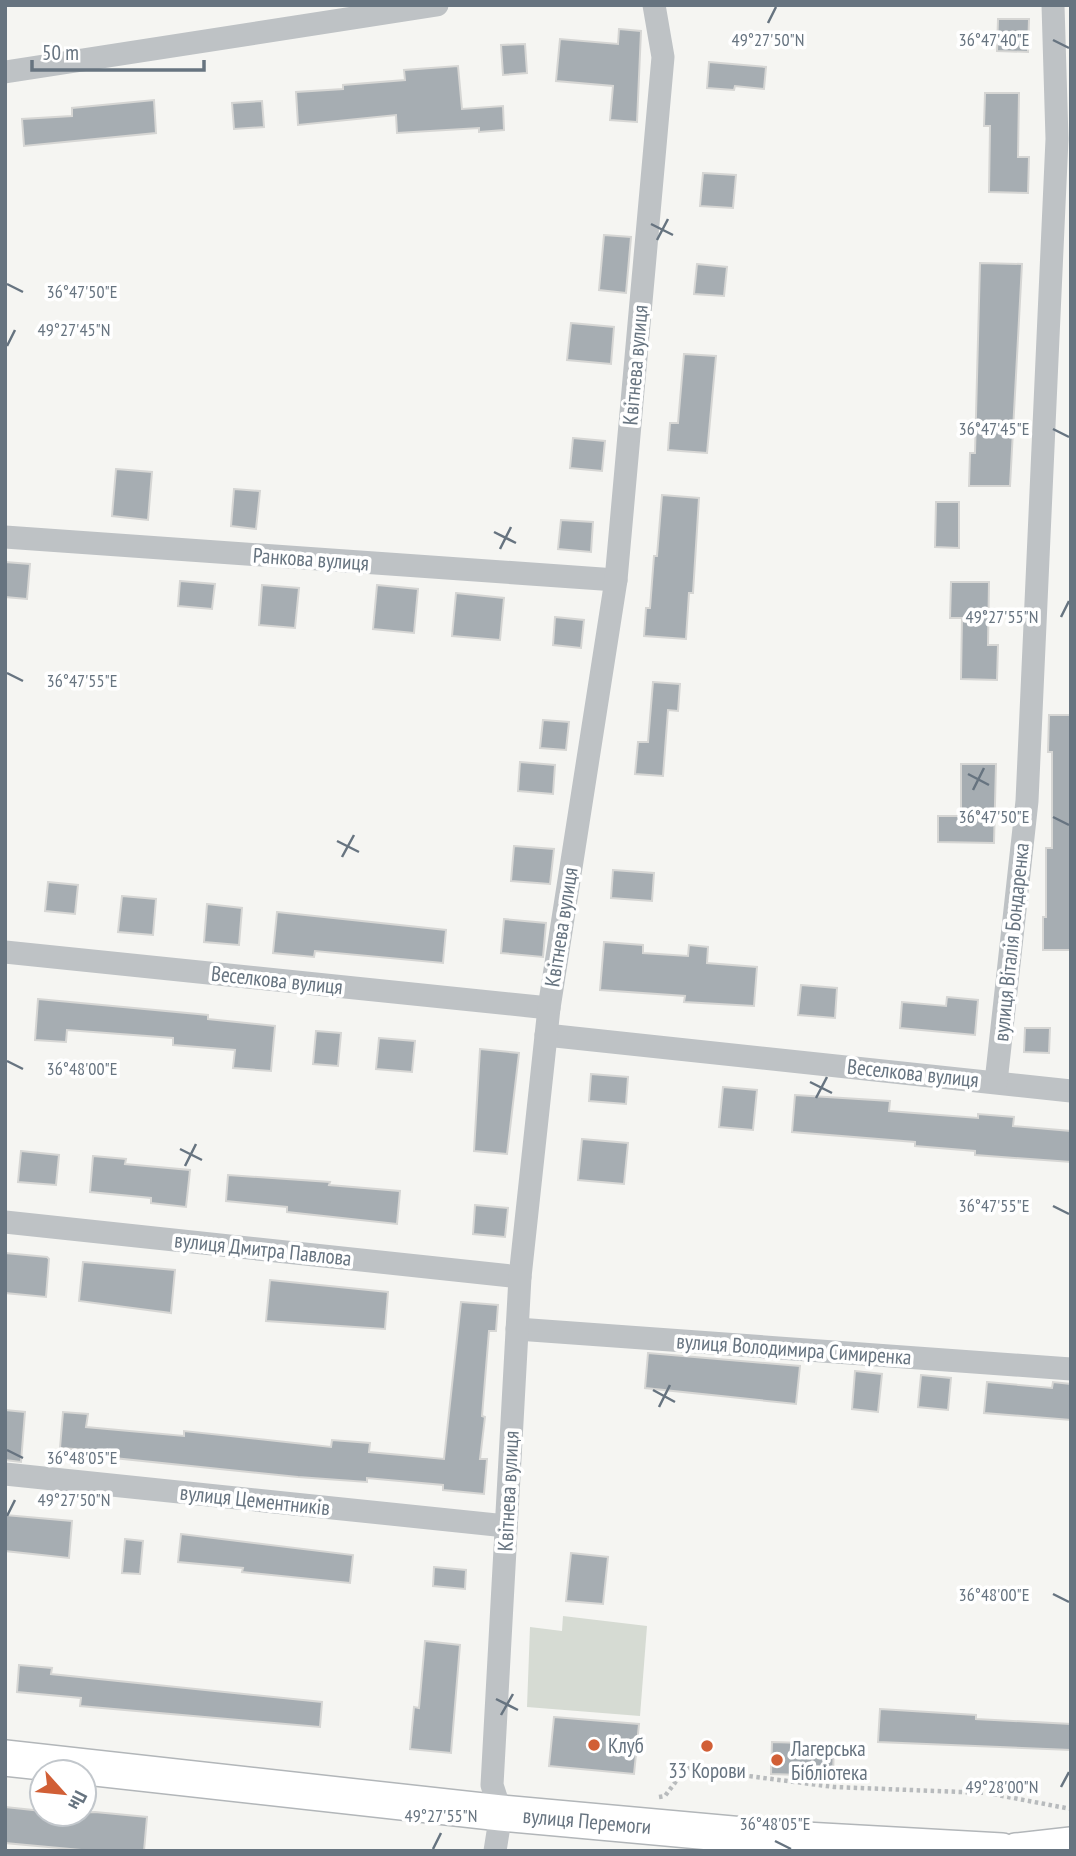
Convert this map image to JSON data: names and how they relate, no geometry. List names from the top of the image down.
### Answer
{
  "streets": {
    "main road": ["вулиця Перемоги"],
    "street": [
      "Квітнева вулиця",
      "Ранкова вулиця",
      "вулиця Віталія Бондаренка",
      "Веселкова вулиця",
      "вулиця Дмитра Павлова",
      "вулиця Володимира Симиренка",
      "вулиця Цементників"
    ]
  },
  "crossings": [
    ["Квітнева вулиця", "Ранкова вулиця"],
    ["Квітнева вулиця", "Веселкова вулиця"],
    ["Квітнева вулиця", "вулиця Дмитра Павлова"],
    ["Квітнева вулиця", "вулиця Володимира Симиренка"],
    ["Квітнева вулиця", "вулиця Цементників"],
    ["Квітнева вулиця", "вулиця Перемоги"],
    ["вулиця Віталія Бондаренка", "Веселкова вулиця"]
  ],
  "places": ["Клуб", "33 Корови", "Лагерська Бібліотека"],
  "scale_bar": "50 m",
  "north": "bottom right",
  "coordinates": [
    "49°27'50\"N",
    "36°47'40\"E",
    "36°47'50\"E",
    "49°27'45\"N",
    "36°47'45\"E",
    "49°27'55\"N",
    "36°47'55\"E",
    "36°48'00\"E",
    "36°48'05\"E",
    "49°28'00\"N"
  ]
}
